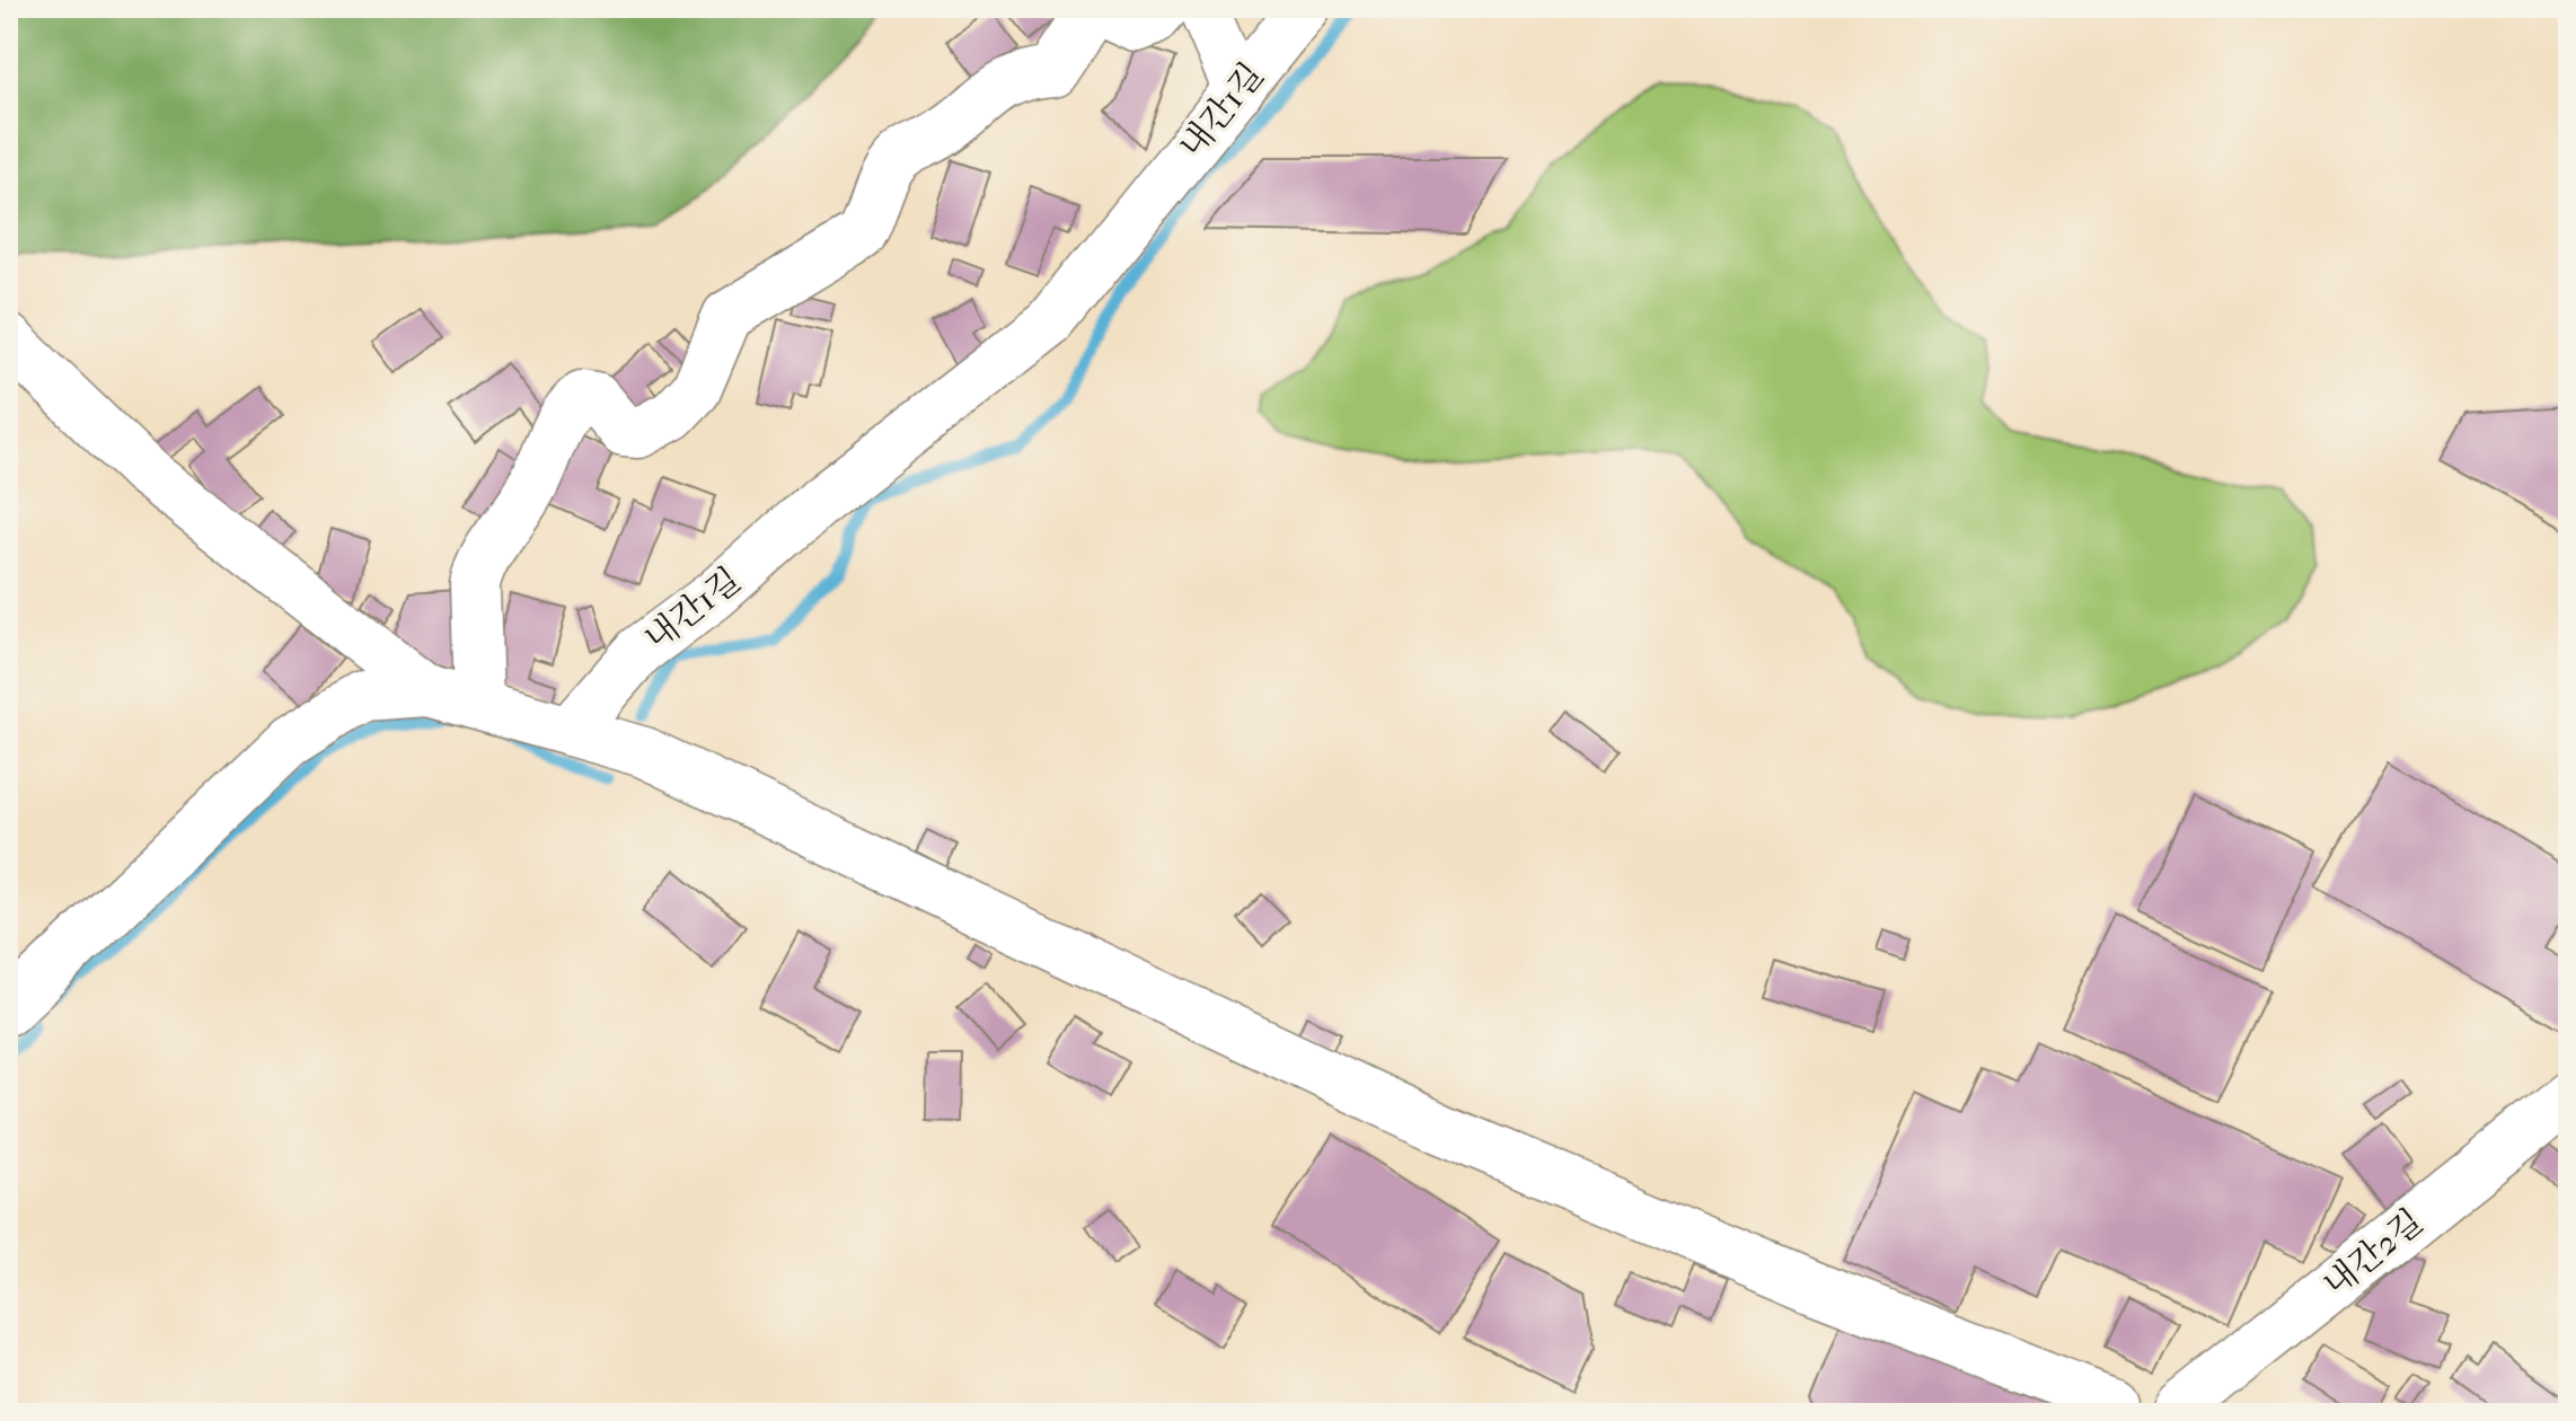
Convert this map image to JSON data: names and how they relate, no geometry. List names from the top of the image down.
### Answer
{
  "streets": {
    "lane": ["내간1길", "내간2길"]
  }
}
